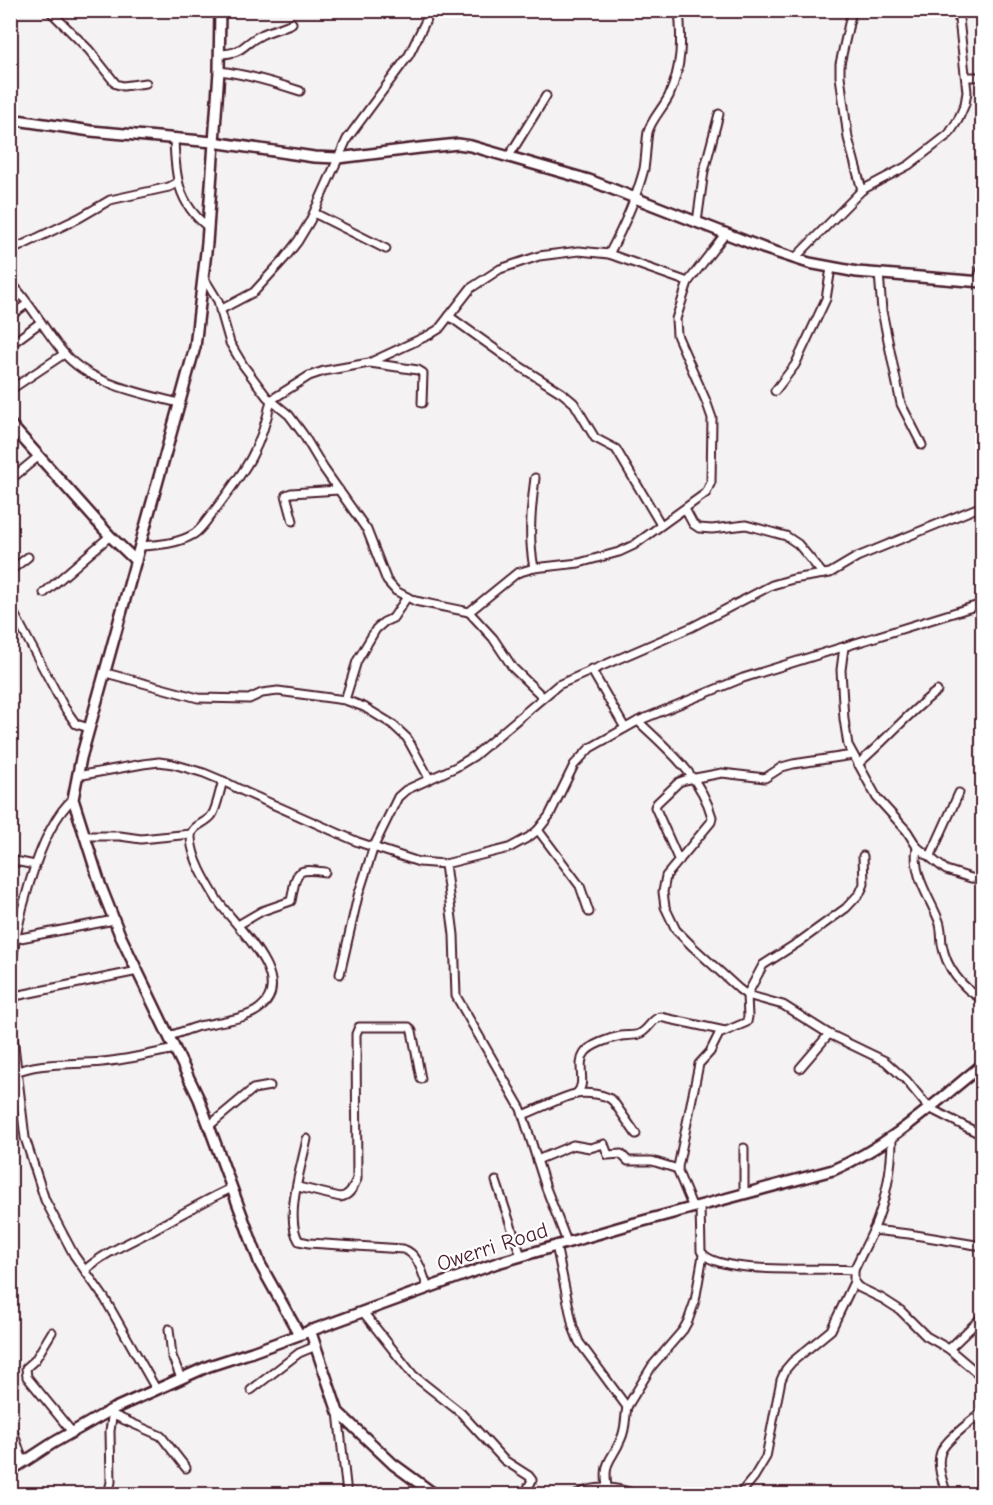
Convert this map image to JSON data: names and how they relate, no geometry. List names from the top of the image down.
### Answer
{
  "streets": {
    "main road": ["Owerri Road"]
  }
}
